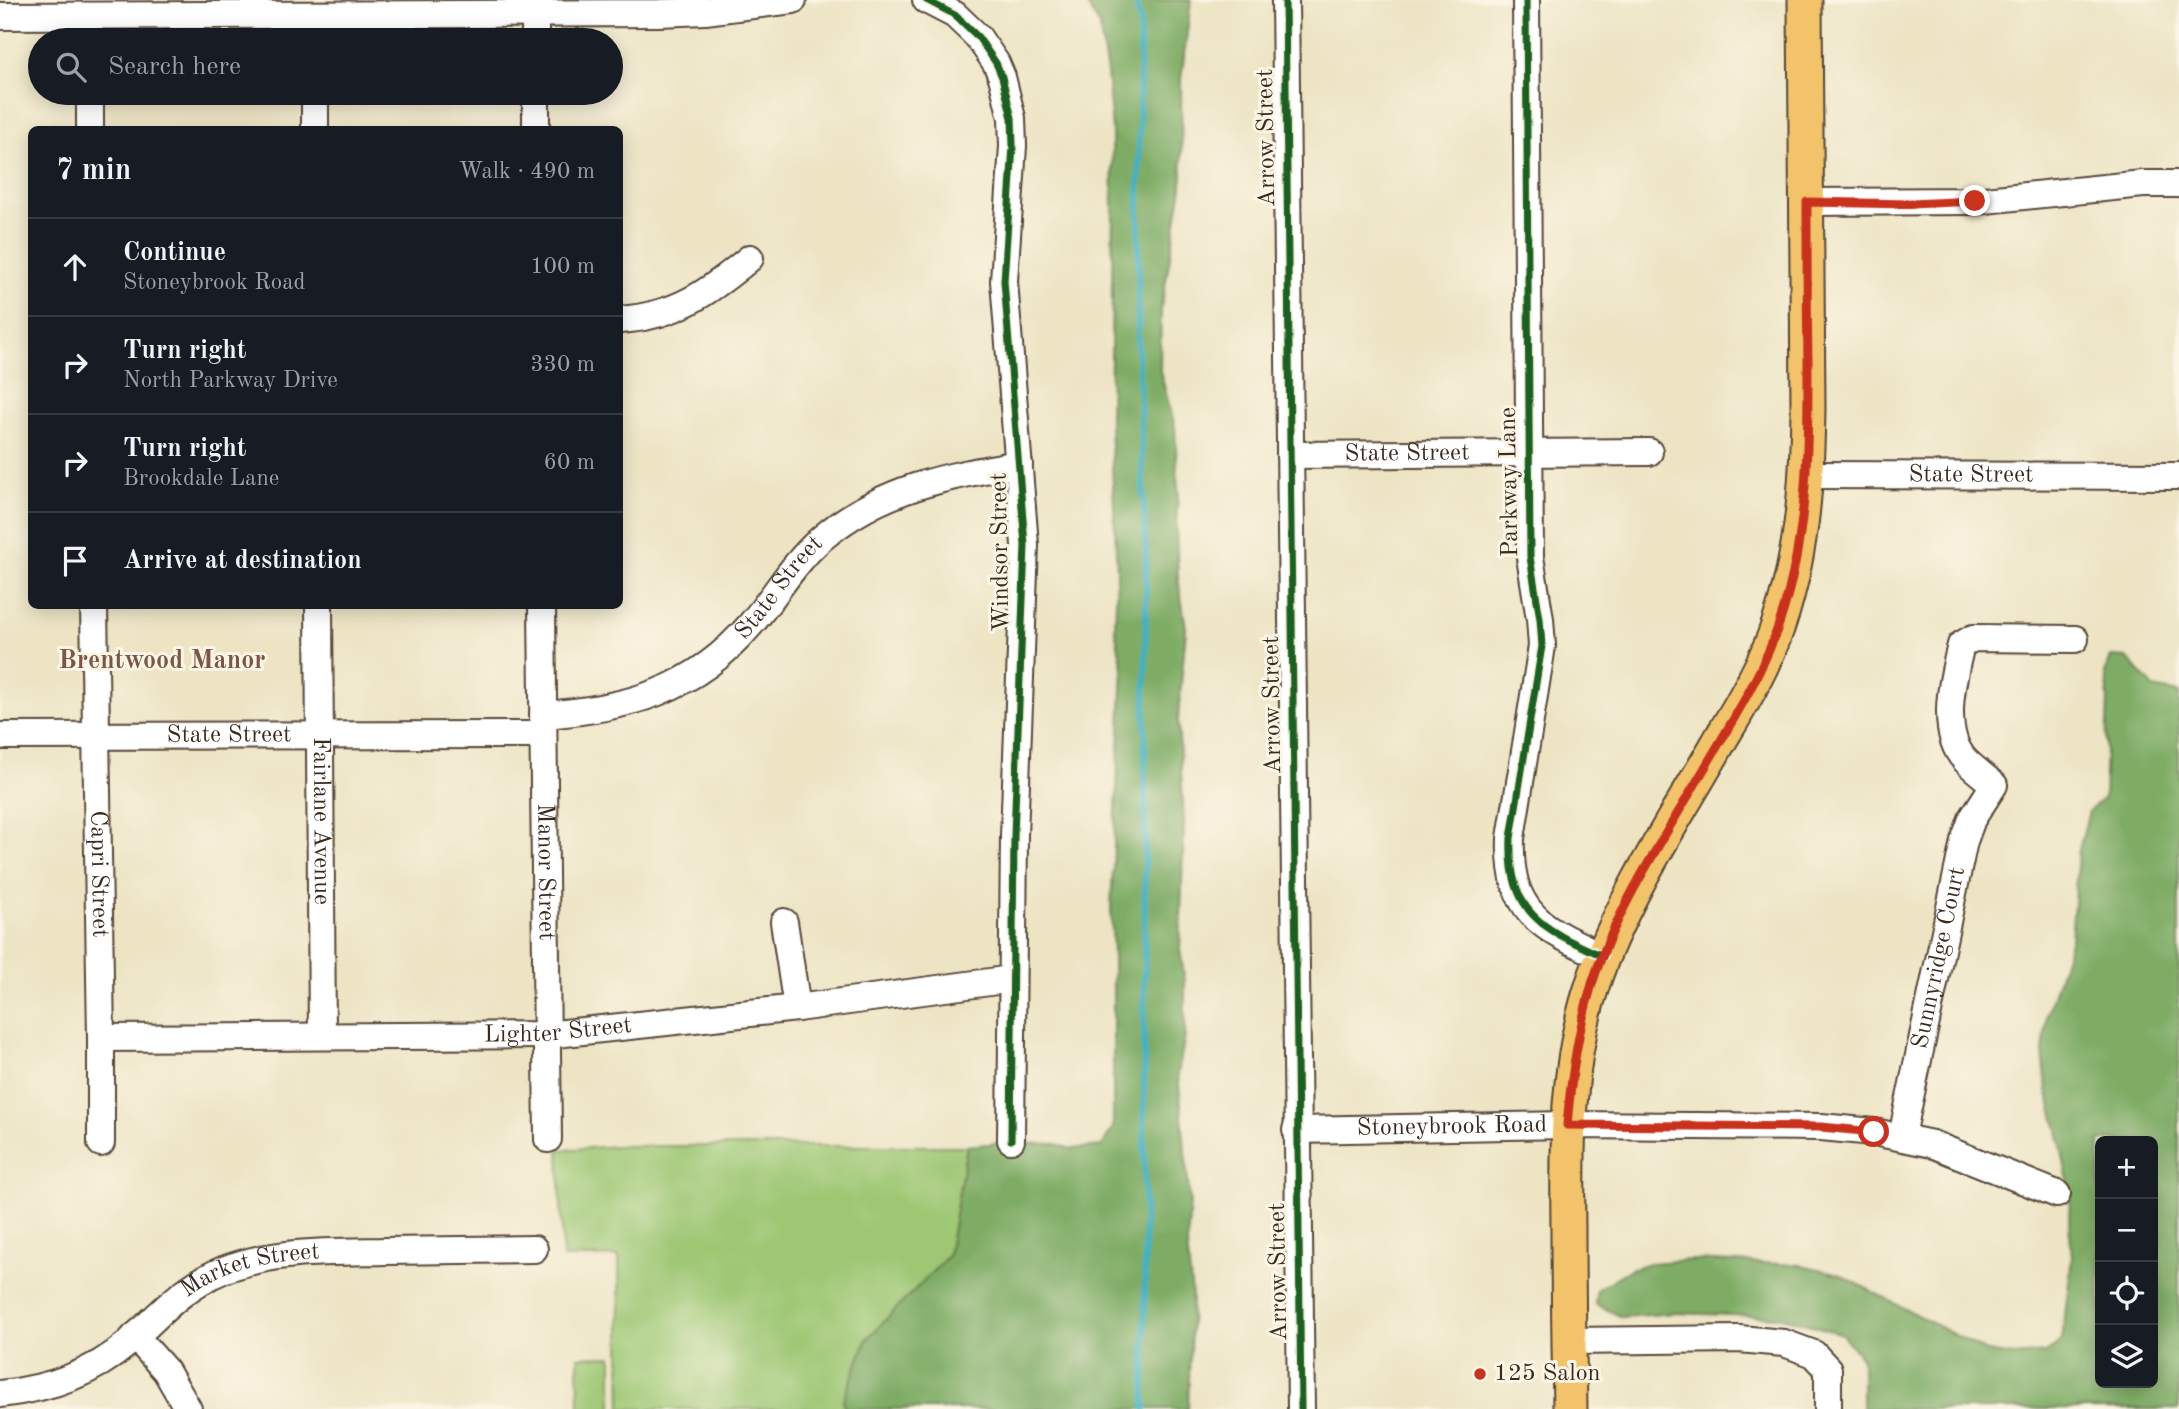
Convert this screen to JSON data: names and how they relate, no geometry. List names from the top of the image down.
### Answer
{
  "streets": {
    "street": [
      "Arrow Street",
      "State Street",
      "Parkway Lane",
      "Windsor Street",
      "Fairlane Avenue",
      "Manor Street",
      "Capri Street",
      "Sunnyridge Court",
      "Lighter Street",
      "Stoneybrook Road",
      "Market Street"
    ]
  },
  "crossings": [
    ["Arrow Street", "State Street"],
    ["Arrow Street", "Stoneybrook Road"],
    ["State Street", "Parkway Lane"],
    ["State Street", "Windsor Street"],
    ["State Street", "Fairlane Avenue"],
    ["State Street", "Manor Street"],
    ["State Street", "Capri Street"],
    ["Windsor Street", "Lighter Street"],
    ["Fairlane Avenue", "Lighter Street"],
    ["Manor Street", "Lighter Street"],
    ["Capri Street", "Lighter Street"],
    ["Sunnyridge Court", "Stoneybrook Road"]
  ],
  "districts": ["Brentwood Manor"],
  "places": ["125 Salon"],
  "page": {
    "search": "Search here",
    "heading": ["7 min", "Walk · 490 m"],
    "list": [
      ["Continue", "Stoneybrook Road", "100 m"],
      ["Turn right", "North Parkway Drive", "330 m"],
      ["Turn right", "Brookdale Lane", "60 m"],
      "Arrive at destination"
    ],
    "map_buttons": ["+", "−"]
  }
}
